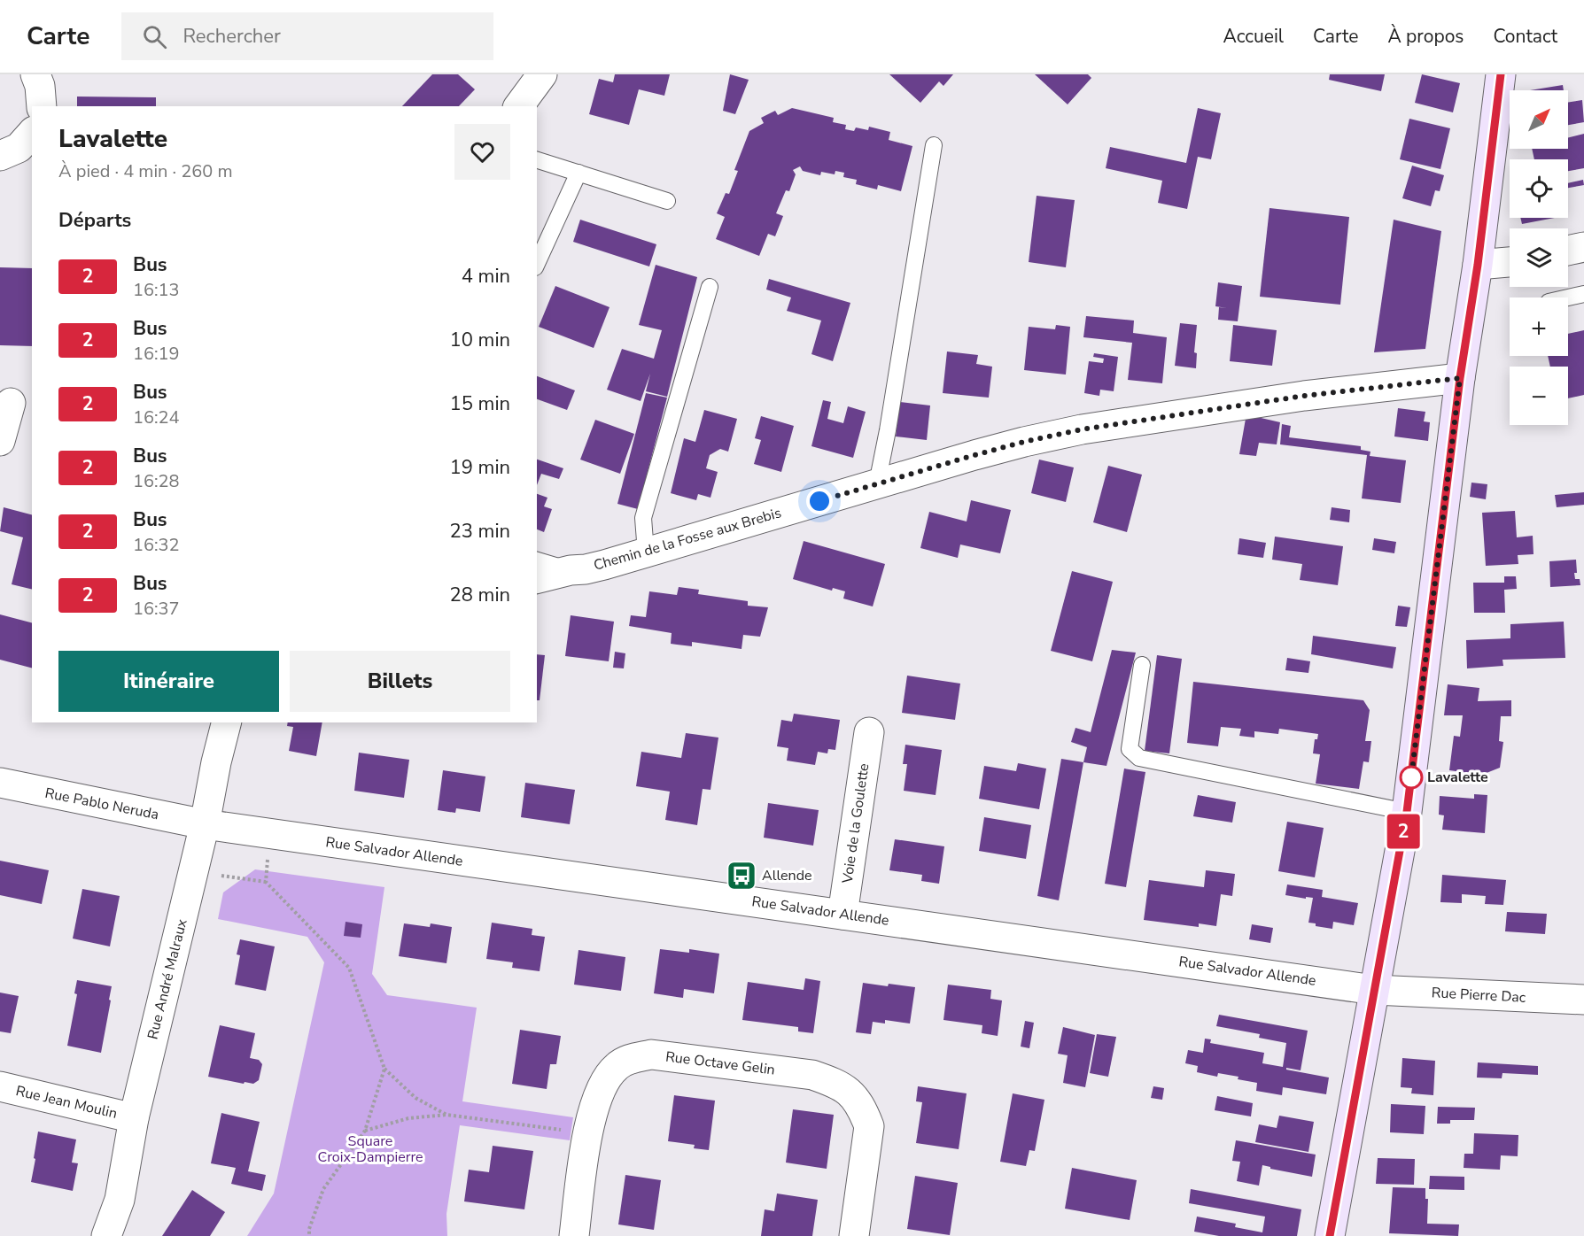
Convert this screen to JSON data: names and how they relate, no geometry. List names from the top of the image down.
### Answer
{
  "streets": {
    "street": [
      "Chemin de la Fosse aux Brebis",
      "Rue Pablo Neruda",
      "Voie de la Goulette",
      "Rue Salvador Allende",
      "Rue André Malraux",
      "Rue Pierre Dac",
      "Rue Octave Gelin",
      "Rue Jean Moulin"
    ]
  },
  "crossings": [
    ["Rue Pablo Neruda", "Rue Salvador Allende"],
    ["Rue Pablo Neruda", "Rue André Malraux"],
    ["Voie de la Goulette", "Rue Salvador Allende"],
    ["Rue Salvador Allende", "Rue André Malraux"],
    ["Rue Salvador Allende", "Rue Pierre Dac"],
    ["Rue André Malraux", "Rue Jean Moulin"]
  ],
  "parks": ["Square Croix-Dampierre"],
  "places": {
    "other": ["Lavalette"],
    "bus stop": ["Allende"]
  },
  "lines": ["bus line 2"],
  "north": "top right",
  "page": {
    "header": "Carte",
    "search": "Rechercher",
    "nav": [
      "Accueil",
      "Carte",
      "À propos",
      "Contact"
    ],
    "on_map": "2",
    "map_buttons": ["+", "−"],
    "heading": [
      ["Lavalette", "À pied · 4 min · 260 m"],
      "Départs"
    ],
    "list": [
      {
        "mark": "2",
        "name": "Bus",
        "note": "16:13",
        "value": "4 min"
      },
      {
        "mark": "2",
        "name": "Bus",
        "note": "16:19",
        "value": "10 min"
      },
      {
        "mark": "2",
        "name": "Bus",
        "note": "16:24",
        "value": "15 min"
      },
      {
        "mark": "2",
        "name": "Bus",
        "note": "16:28",
        "value": "19 min"
      },
      {
        "mark": "2",
        "name": "Bus",
        "note": "16:32",
        "value": "23 min"
      },
      {
        "mark": "2",
        "name": "Bus",
        "note": "16:37",
        "value": "28 min"
      }
    ],
    "buttons": ["Itinéraire", "Billets"]
  }
}
